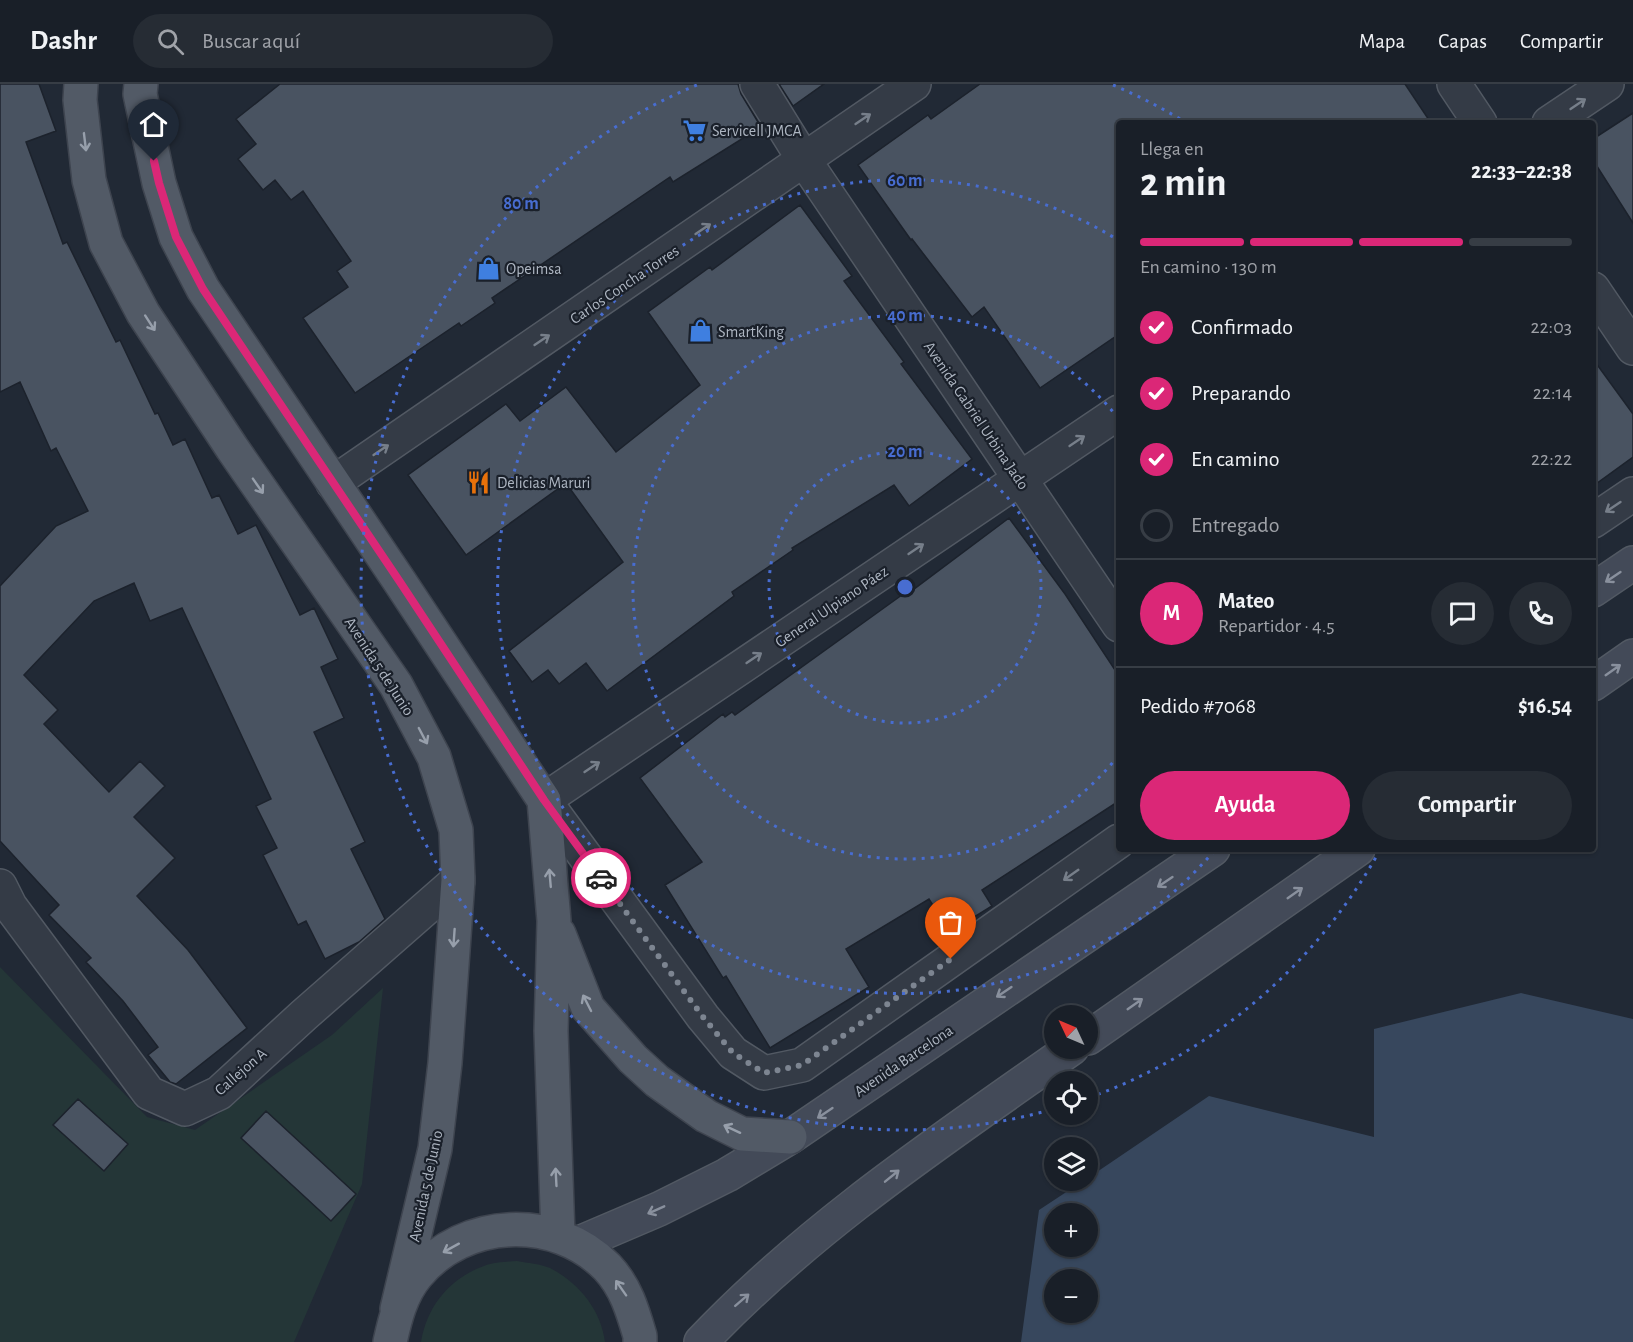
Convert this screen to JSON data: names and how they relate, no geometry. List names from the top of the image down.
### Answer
{
  "streets": {
    "main road": ["Avenida 5 de Junio", "Avenida Barcelona"],
    "street": [
      "Carlos Concha Torres",
      "Avenida Gabriel Urbina Jado",
      "General Ulpiano Páez",
      "Callejon A"
    ]
  },
  "crossings": [
    ["Carlos Concha Torres", "Avenida Gabriel Urbina Jado"],
    ["Avenida Gabriel Urbina Jado", "General Ulpiano Páez"],
    ["Avenida 5 de Junio", "Callejon A"]
  ],
  "one_way": ["Carlos Concha Torres", "General Ulpiano Páez"],
  "places": {
    "supermarket": ["Servicell JMCA"],
    "shop": ["Opeimsa", "SmartKing"],
    "restaurant": ["Delicias Maruri"]
  },
  "north": "top left",
  "page": {
    "header": "Dashr",
    "search": "Buscar aquí",
    "nav": ["Mapa", "Capas", "Compartir"],
    "heading": ["2 min", "Llega en", "22:33–22:38"],
    "panel": [
      "Mateo",
      "Repartidor · 4.5",
      "Pedido #7068",
      "$16.54"
    ],
    "bar": "En camino · 130 m",
    "list": [
      ["Confirmado", "22:03"],
      ["Preparando", "22:14"],
      ["En camino", "22:22"],
      "Entregado"
    ],
    "round": "M",
    "buttons": ["Ayuda", "Compartir"],
    "map_buttons": ["+", "−"]
  },
  "rings": [
    "60 m",
    "80 m",
    "40 m",
    "20 m"
  ]
}
